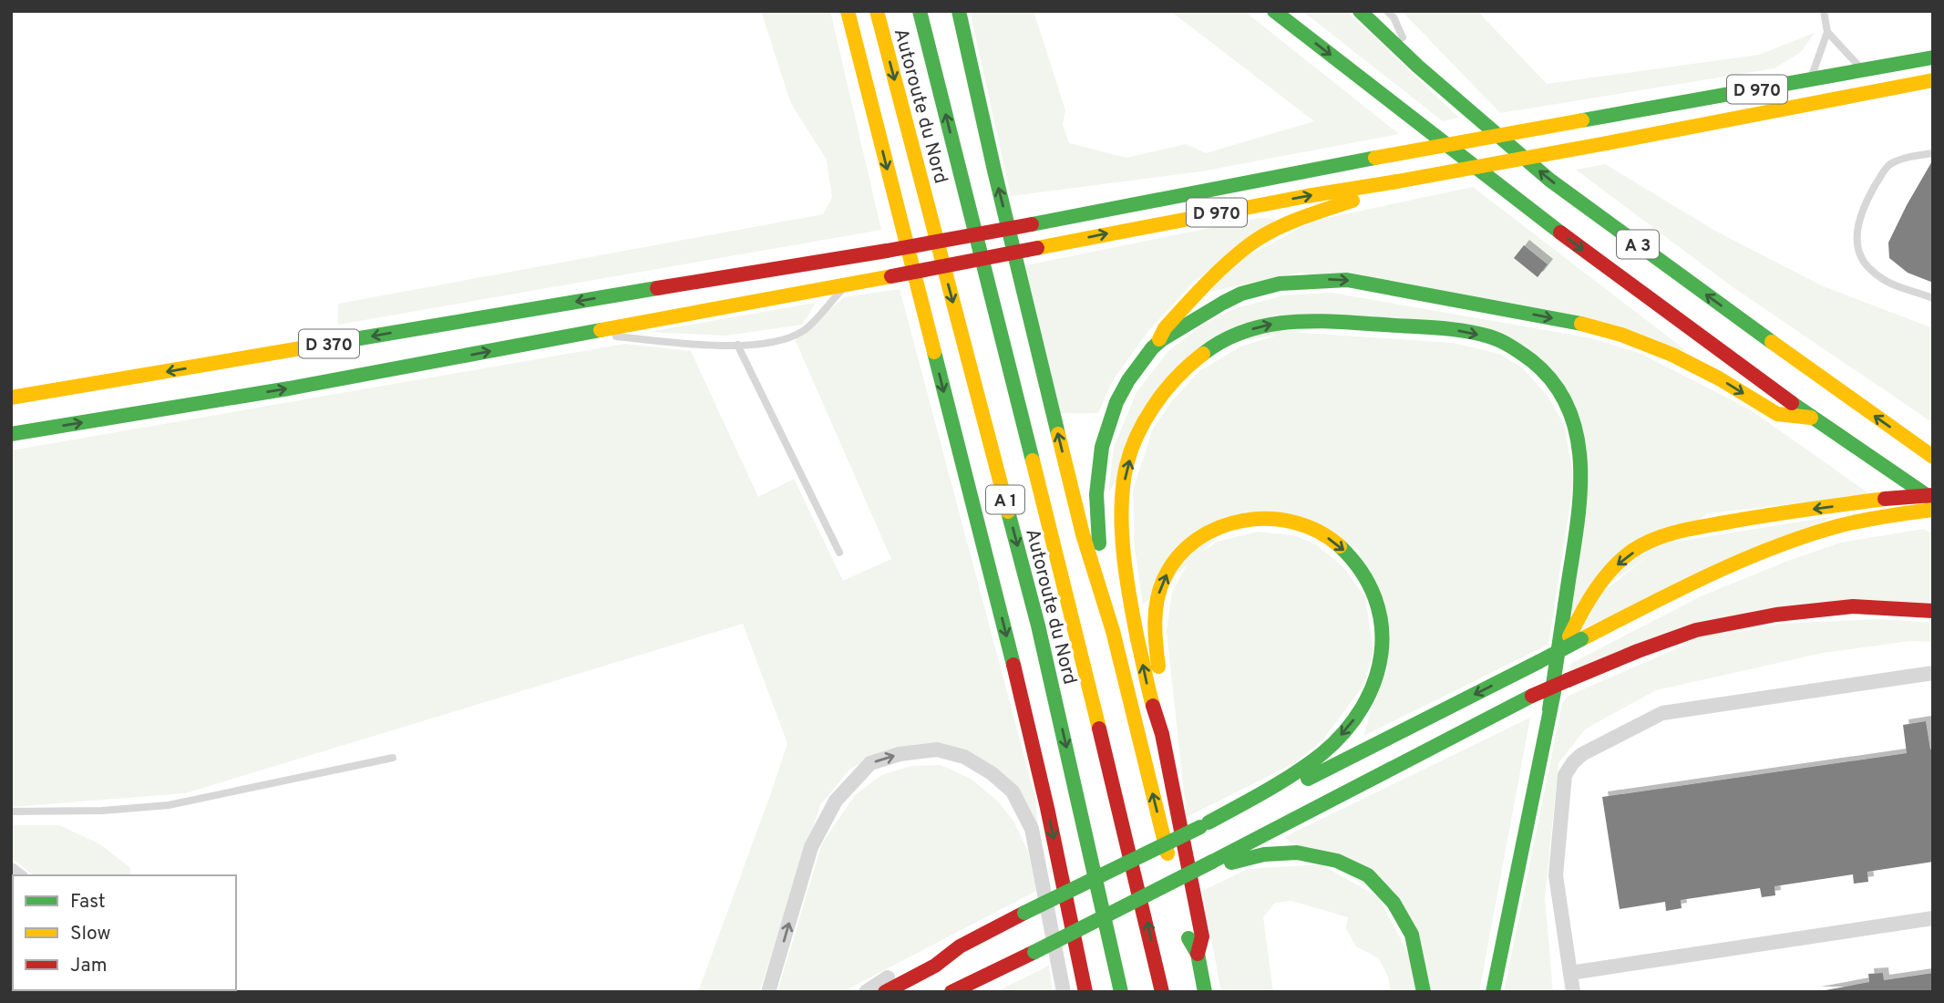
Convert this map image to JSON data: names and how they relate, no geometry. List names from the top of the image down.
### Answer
{
  "streets": {
    "main road": [
      "D 970",
      "Autoroute du Nord",
      "A 3",
      "D 370",
      "A 1"
    ]
  },
  "crossings": [
    ["D 970", "D 370"]
  ],
  "legend": ["Fast", "Slow", "Jam"]
}
